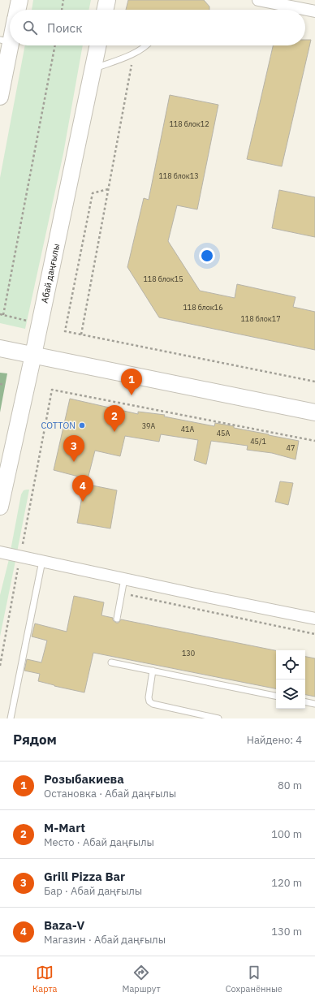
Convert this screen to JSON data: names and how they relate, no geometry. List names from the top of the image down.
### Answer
{
  "streets": {
    "main road": ["Абай даңғылы"]
  },
  "places": ["COTTON"],
  "house_numbers": [
    "118 блок12",
    "118 блок13",
    "118 блок15",
    "118 блок16",
    "118 блок17",
    "39А",
    "41А",
    "45А",
    "45/1",
    "47",
    "130"
  ],
  "page": {
    "search": "Поиск",
    "pins": [
      "1",
      "2",
      "3",
      "4"
    ],
    "heading": ["Рядом", "Найдено: 4"],
    "list": [
      {
        "mark": "1",
        "name": "Розыбакиева",
        "note": "Остановка · Абай даңғылы",
        "value": "80 m"
      },
      {
        "mark": "2",
        "name": "M-Mart",
        "note": "Место · Абай даңғылы",
        "value": "100 m"
      },
      {
        "mark": "3",
        "name": "Grill Pizza Bar",
        "note": "Бар · Абай даңғылы",
        "value": "120 m"
      },
      {
        "mark": "4",
        "name": "Baza-V",
        "note": "Магазин · Абай даңғылы",
        "value": "130 m"
      }
    ],
    "nav": ["Карта", "Маршрут", "Сохранённые"]
  }
}
